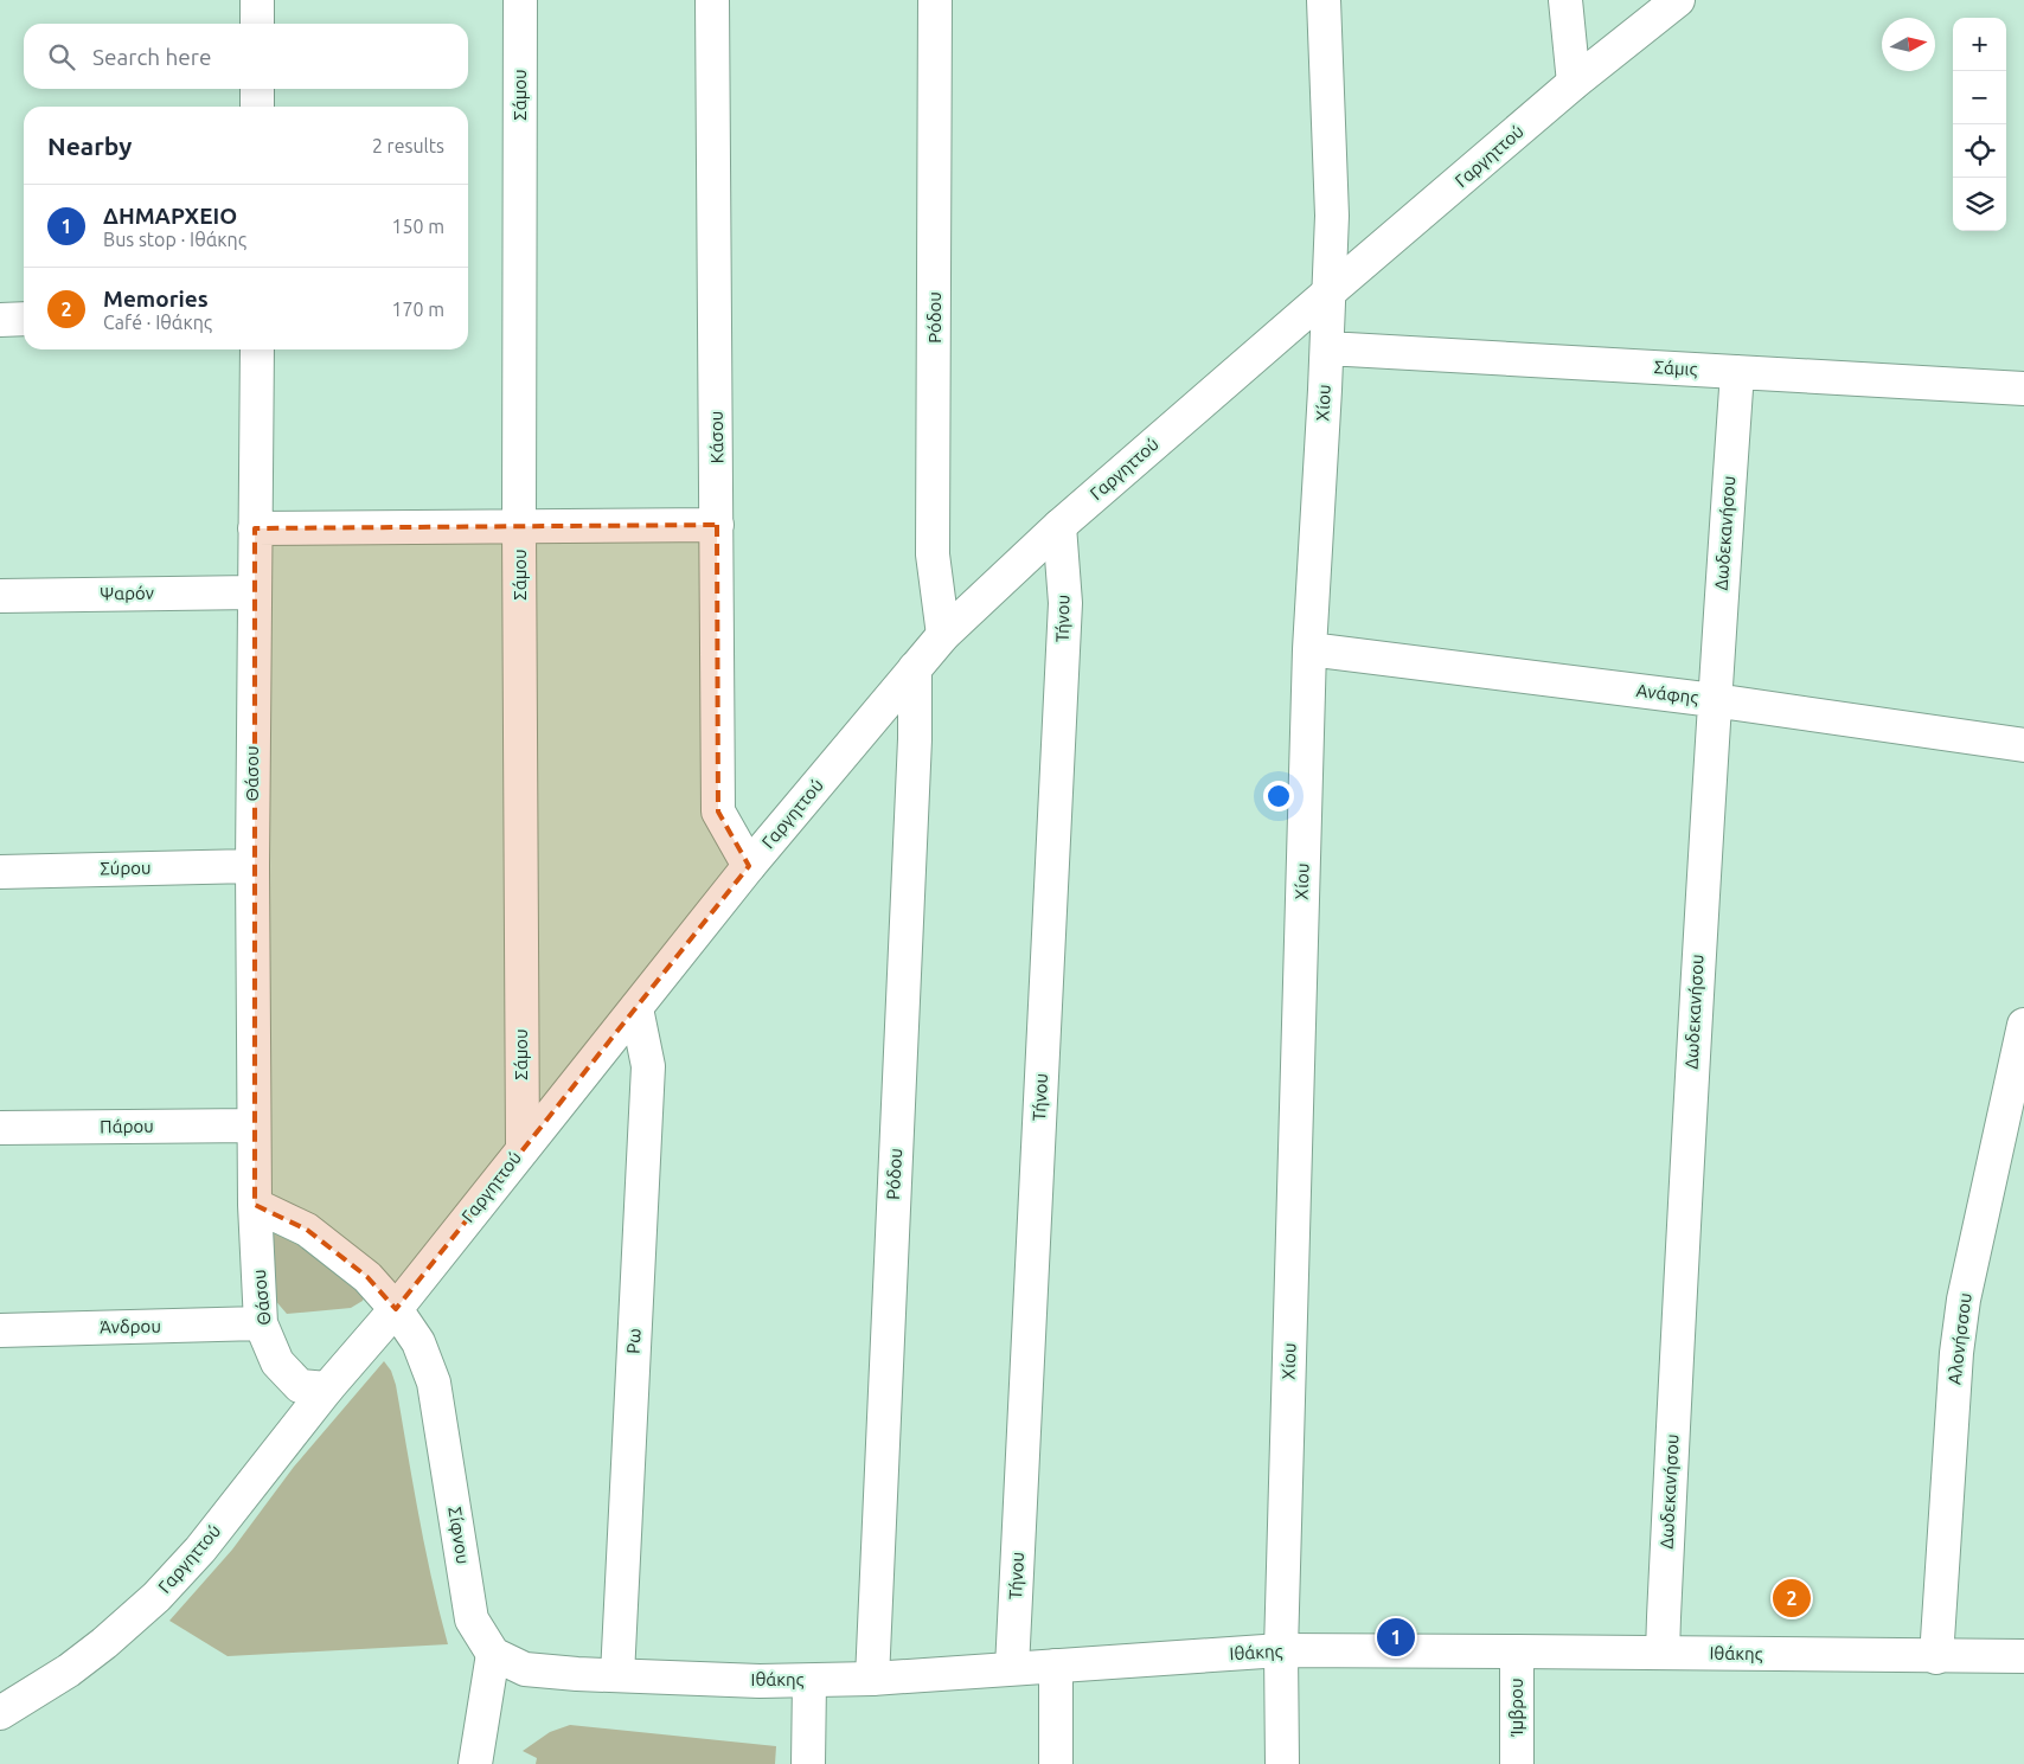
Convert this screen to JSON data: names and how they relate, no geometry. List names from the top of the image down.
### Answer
{
  "streets": {
    "street": [
      "Σάμου",
      "Γαργηττού",
      "Ρόδου",
      "Σάμις",
      "Χίου",
      "Κάσου",
      "Δωδεκανήσου",
      "Ψαρόν",
      "Τήνου",
      "Ανάφης",
      "Θάσου",
      "Σύρου",
      "Πάρου",
      "Άνδρου",
      "Αλονήσσου",
      "Ρω",
      "Σίφνου",
      "Ιθάκης",
      "Ίμβρου"
    ]
  },
  "crossings": [
    ["Σάμου", "Γαργηττού"],
    ["Γαργηττού", "Ρόδου"],
    ["Γαργηττού", "Χίου"],
    ["Γαργηττού", "Κάσου"],
    ["Γαργηττού", "Τήνου"],
    ["Γαργηττού", "Θάσου"],
    ["Γαργηττού", "Ρω"],
    ["Γαργηττού", "Σίφνου"],
    ["Ρόδου", "Ιθάκης"],
    ["Σάμις", "Χίου"],
    ["Σάμις", "Δωδεκανήσου"],
    ["Χίου", "Ανάφης"],
    ["Χίου", "Ιθάκης"],
    ["Δωδεκανήσου", "Ανάφης"],
    ["Δωδεκανήσου", "Ιθάκης"],
    ["Ψαρόν", "Θάσου"],
    ["Τήνου", "Ιθάκης"],
    ["Θάσου", "Σύρου"],
    ["Θάσου", "Πάρου"],
    ["Θάσου", "Άνδρου"],
    ["Αλονήσσου", "Ιθάκης"],
    ["Ρω", "Ιθάκης"],
    ["Σίφνου", "Ιθάκης"],
    ["Ιθάκης", "Ίμβρου"]
  ],
  "north": "right",
  "page": {
    "map_buttons": ["+", "−"],
    "search": "Search here",
    "heading": ["Nearby", "2 results"],
    "list": [
      {
        "mark": "1",
        "name": "ΔΗΜΑΡΧΕΙΟ",
        "note": "Bus stop · Ιθάκης",
        "value": "150 m"
      },
      {
        "mark": "2",
        "name": "Memories",
        "note": "Café · Ιθάκης",
        "value": "170 m"
      }
    ],
    "pins": ["2", "1"]
  }
}
